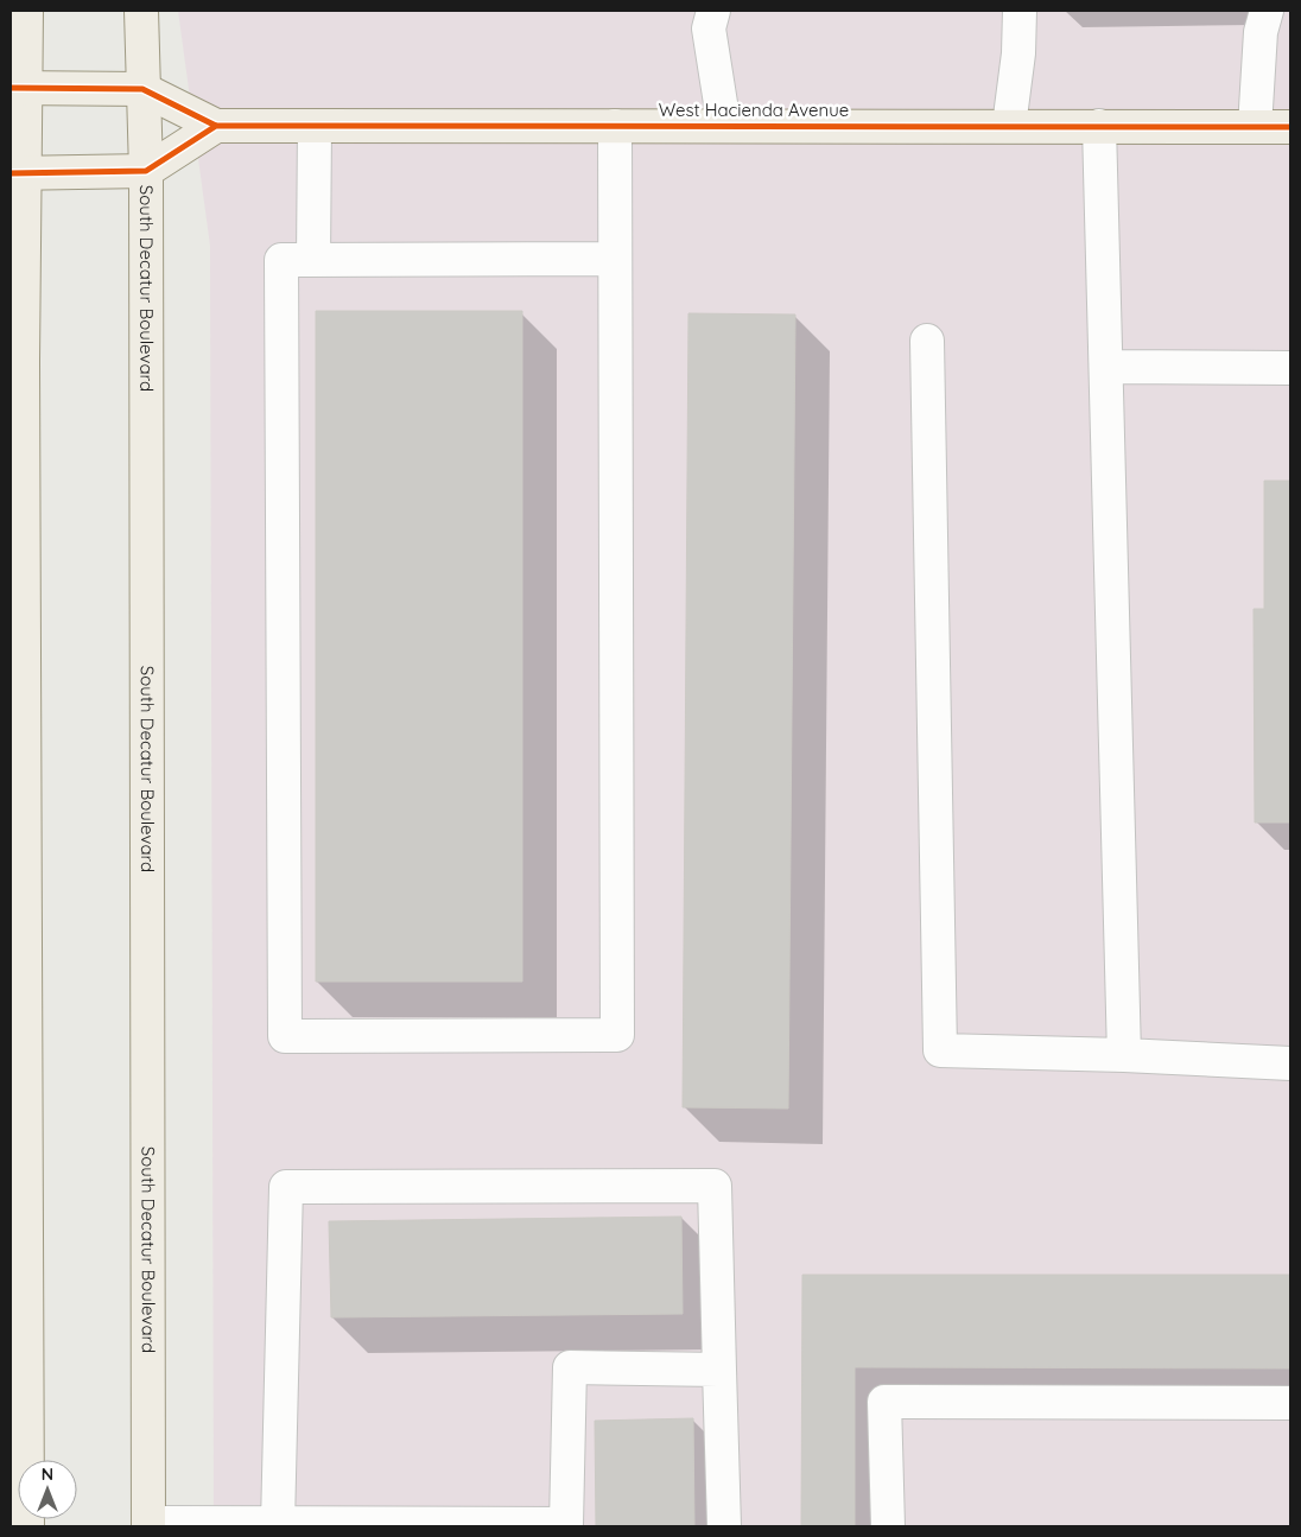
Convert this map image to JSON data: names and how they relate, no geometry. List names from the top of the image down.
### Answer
{
  "streets": {
    "main road": ["West Hacienda Avenue", "South Decatur Boulevard"]
  },
  "crossings": [
    ["West Hacienda Avenue", "South Decatur Boulevard"]
  ],
  "north": "top"
}
